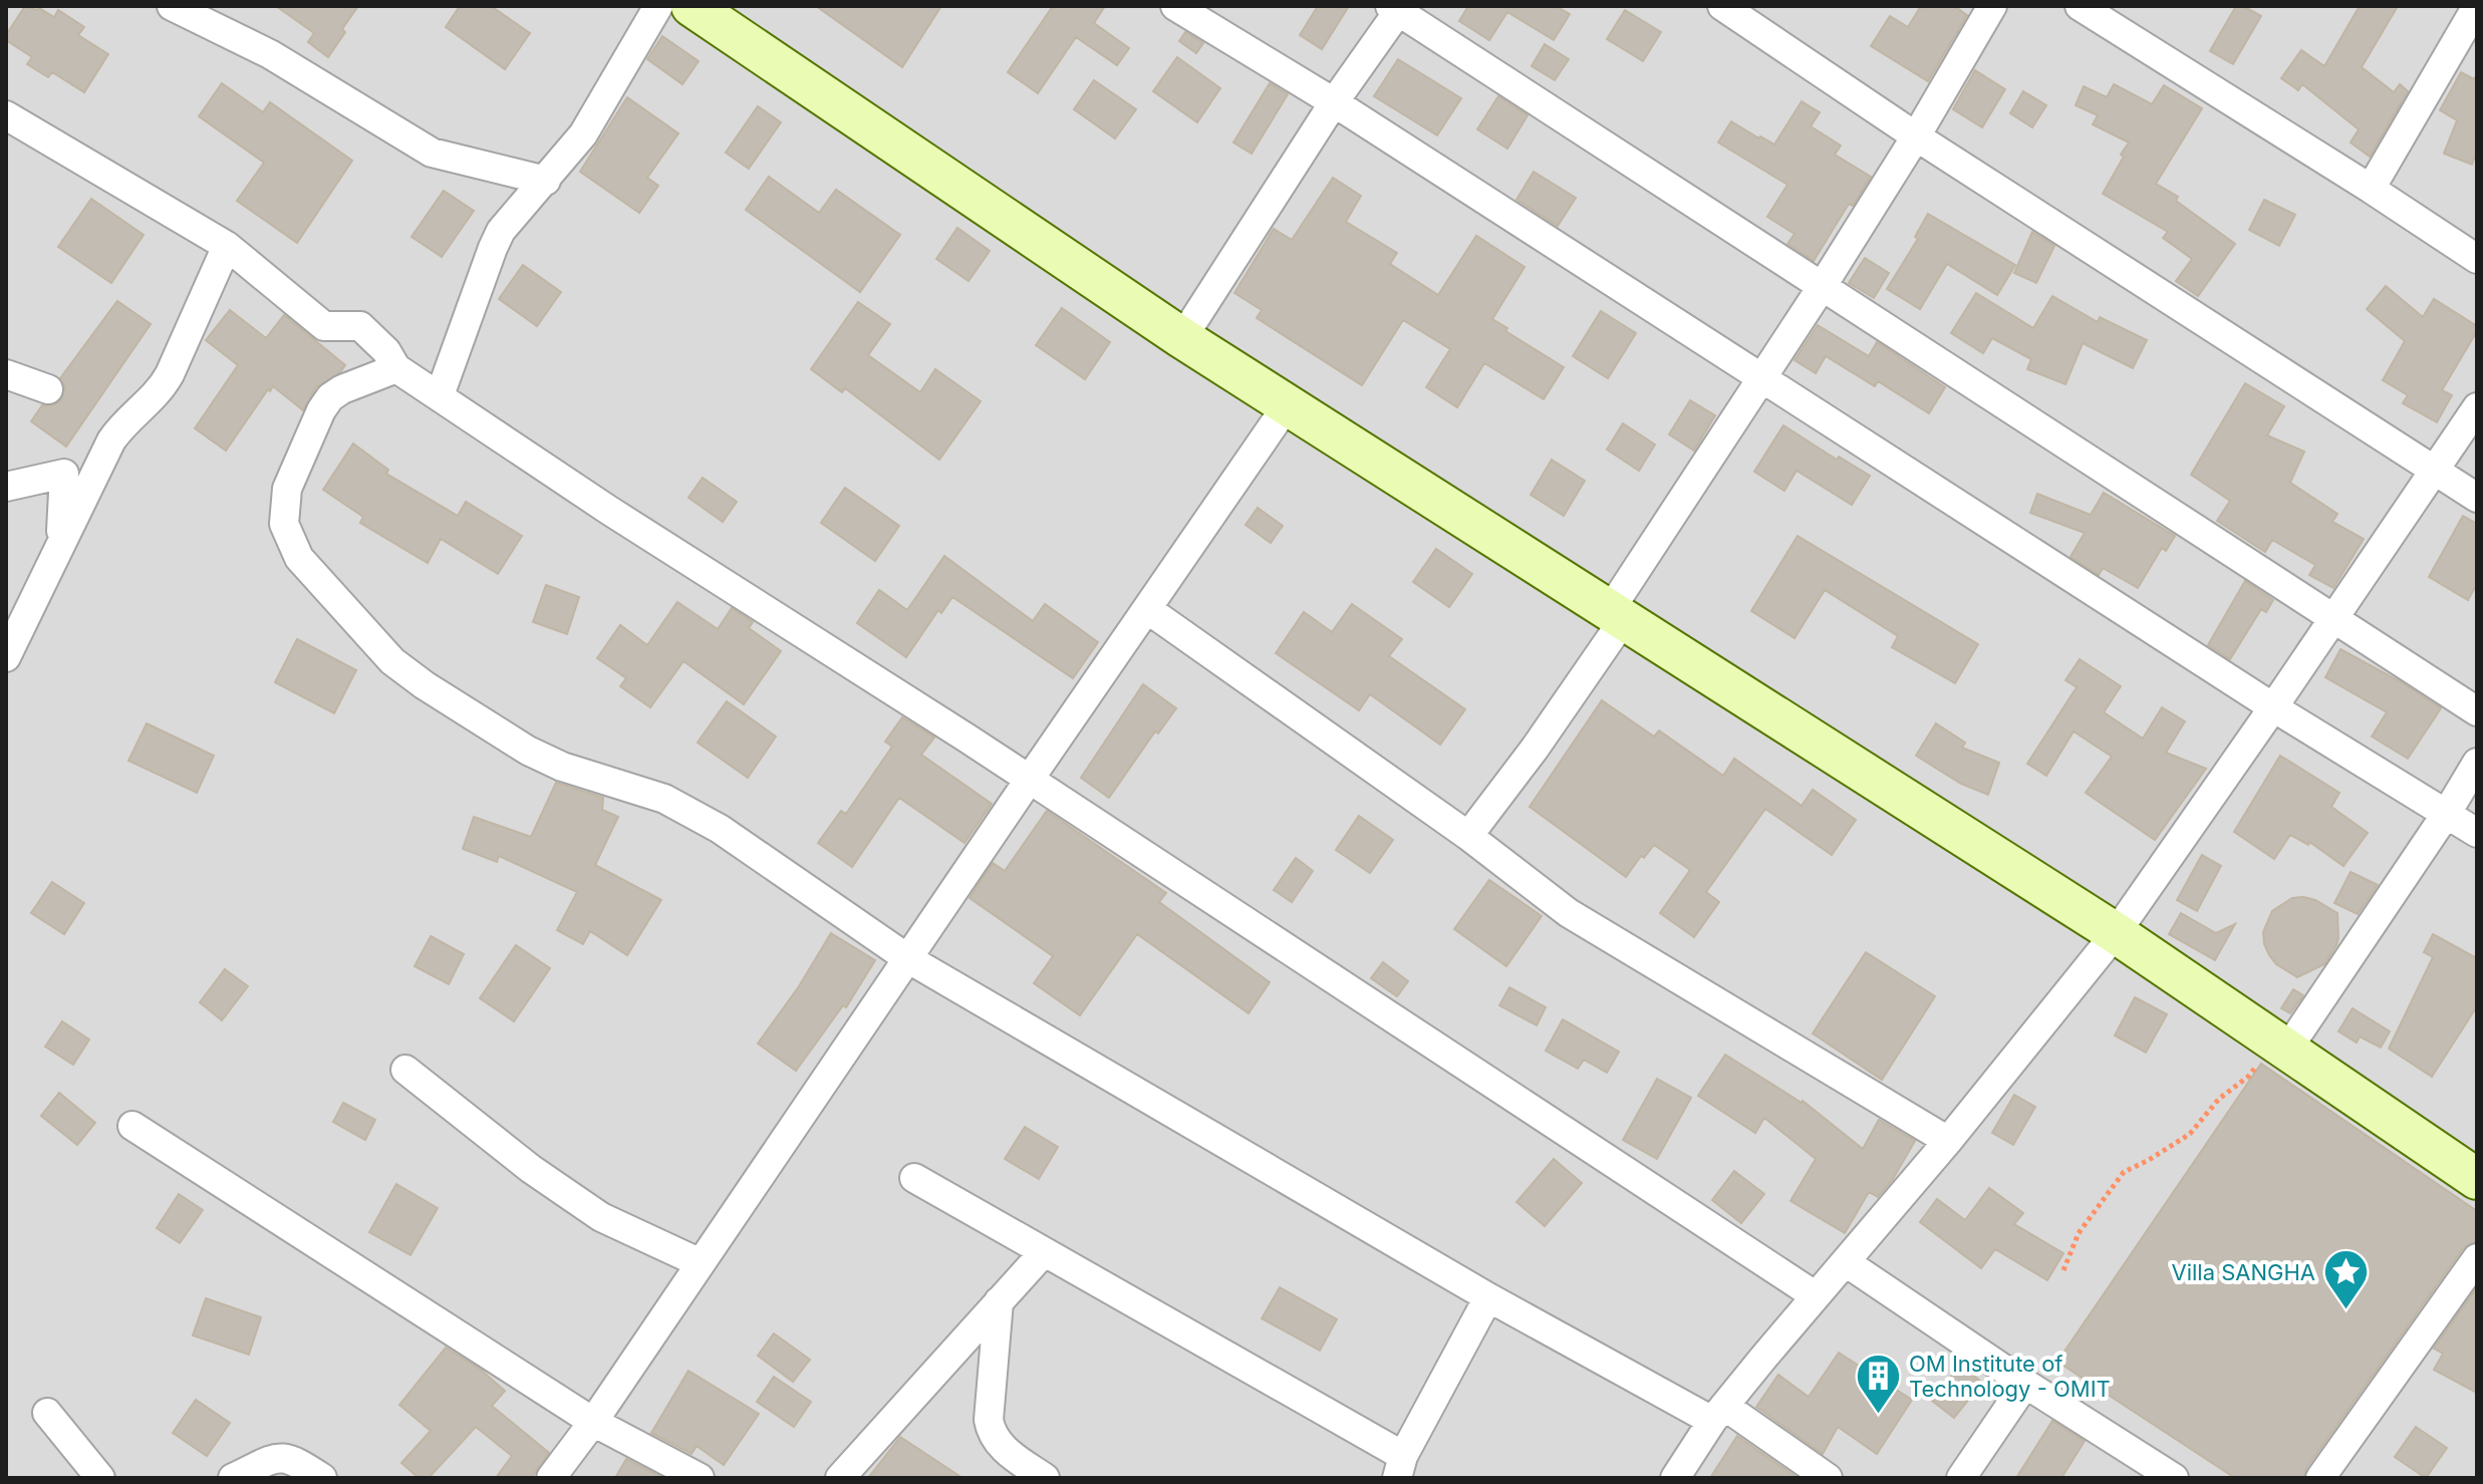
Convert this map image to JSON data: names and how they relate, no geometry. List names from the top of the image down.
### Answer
{
  "places": {
    "place": ["Villa SANGHA"],
    "building": ["OM Institute of Technology - OMIT"]
  }
}
